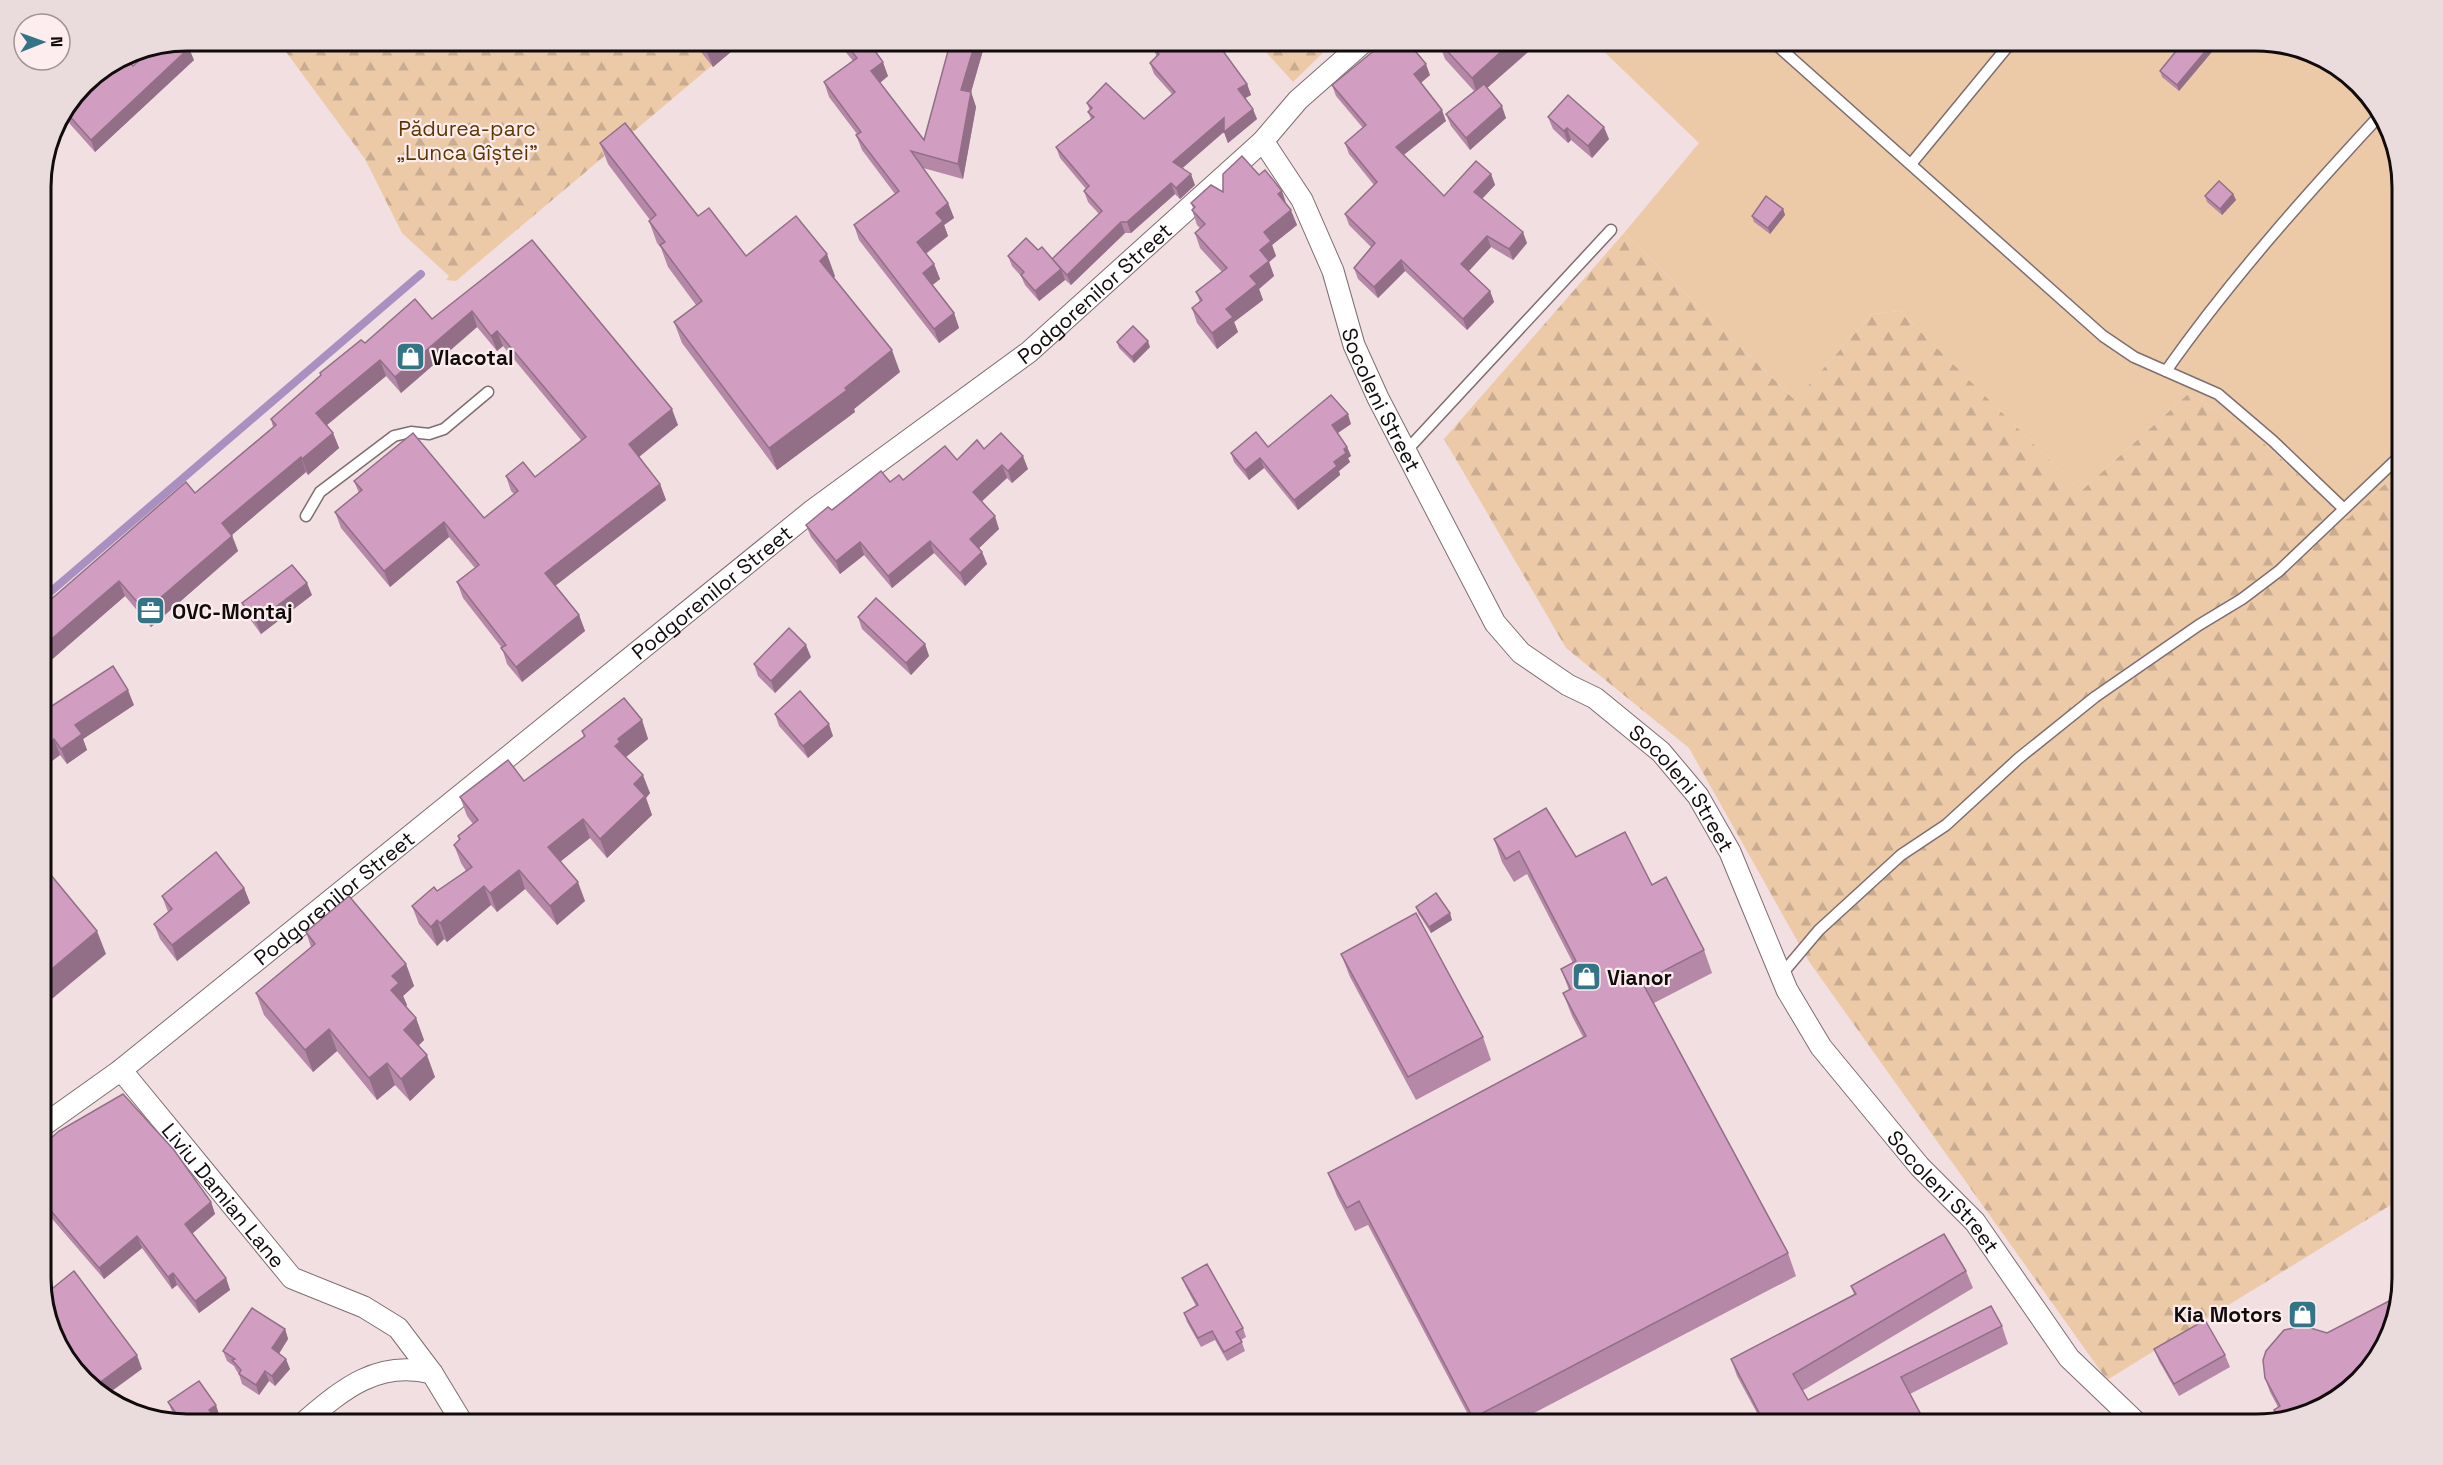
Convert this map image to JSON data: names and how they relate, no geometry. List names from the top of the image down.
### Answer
{
  "streets": {
    "street": ["Podgorenilor Street", "Socoleni Street", "Liviu Damian Lane"]
  },
  "crossings": [
    ["Podgorenilor Street", "Socoleni Street"],
    ["Podgorenilor Street", "Liviu Damian Lane"]
  ],
  "parks": ["Pădurea-parc „Lunca Gîștei”"],
  "places": {
    "shop": ["Vlacotal", "Vianor", "Kia Motors"],
    "office": ["OVC-Montaj"]
  },
  "north": "right"
}
